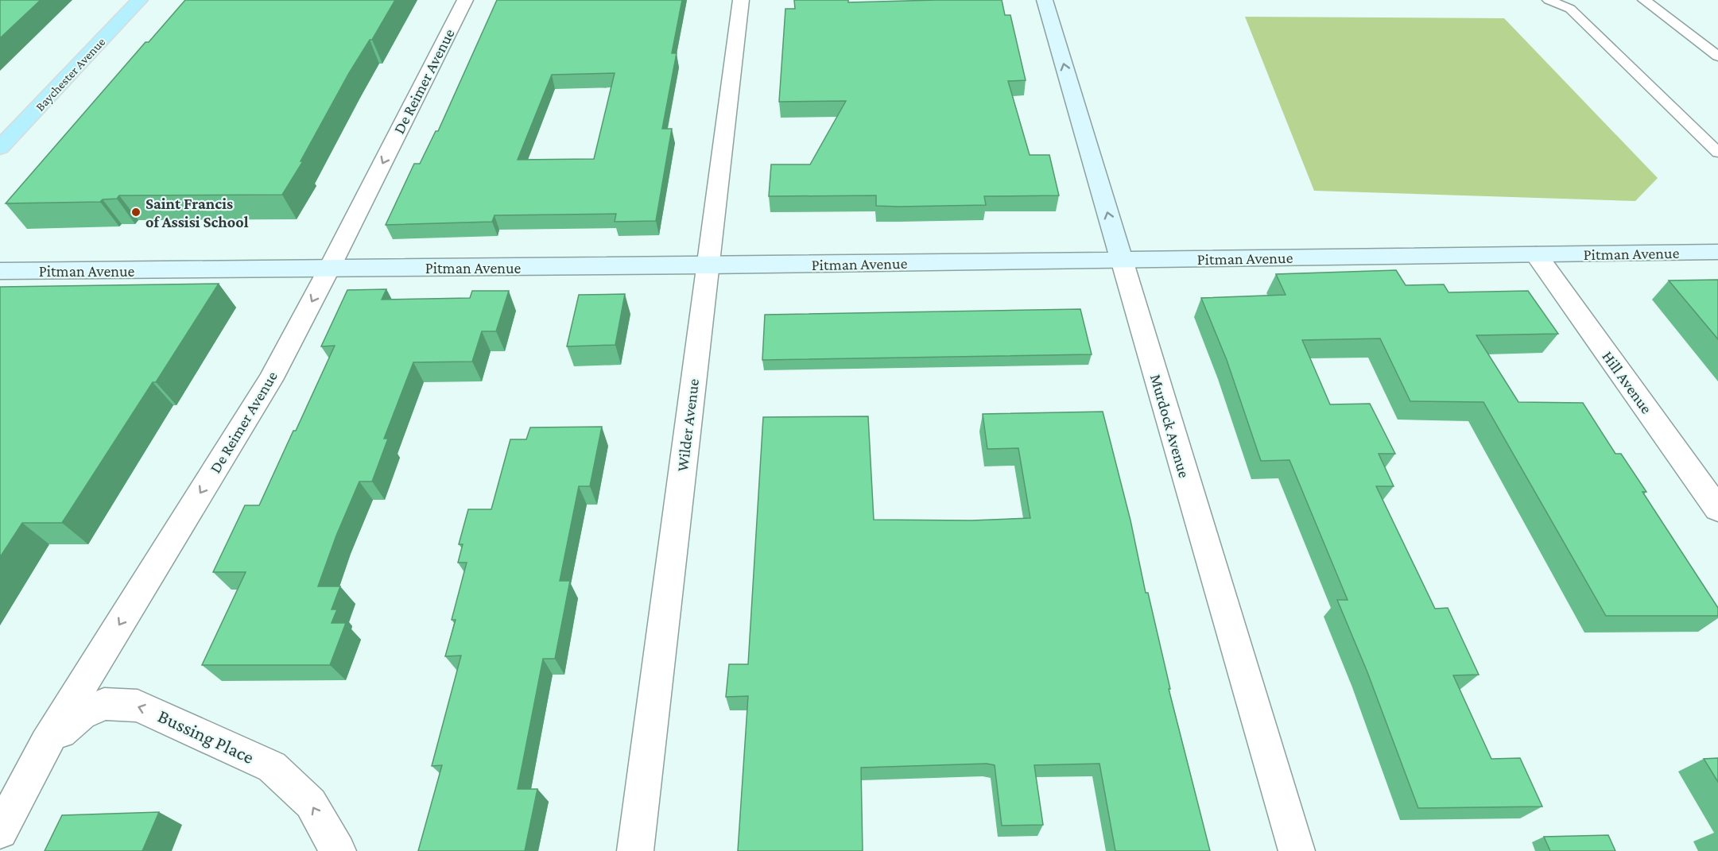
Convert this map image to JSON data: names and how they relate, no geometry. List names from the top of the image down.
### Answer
{
  "streets": {
    "main road": ["Baychester Avenue"],
    "street": [
      "De Reimer Avenue",
      "Pitman Avenue",
      "Hill Avenue",
      "Wilder Avenue",
      "Murdock Avenue",
      "Bussing Place"
    ]
  },
  "crossings": [
    ["De Reimer Avenue", "Pitman Avenue"],
    ["De Reimer Avenue", "Bussing Place"],
    ["Pitman Avenue", "Hill Avenue"],
    ["Pitman Avenue", "Wilder Avenue"],
    ["Pitman Avenue", "Murdock Avenue"]
  ],
  "one_way": ["De Reimer Avenue", "Bussing Place"],
  "places": ["Saint Francis of Assisi School"]
}
